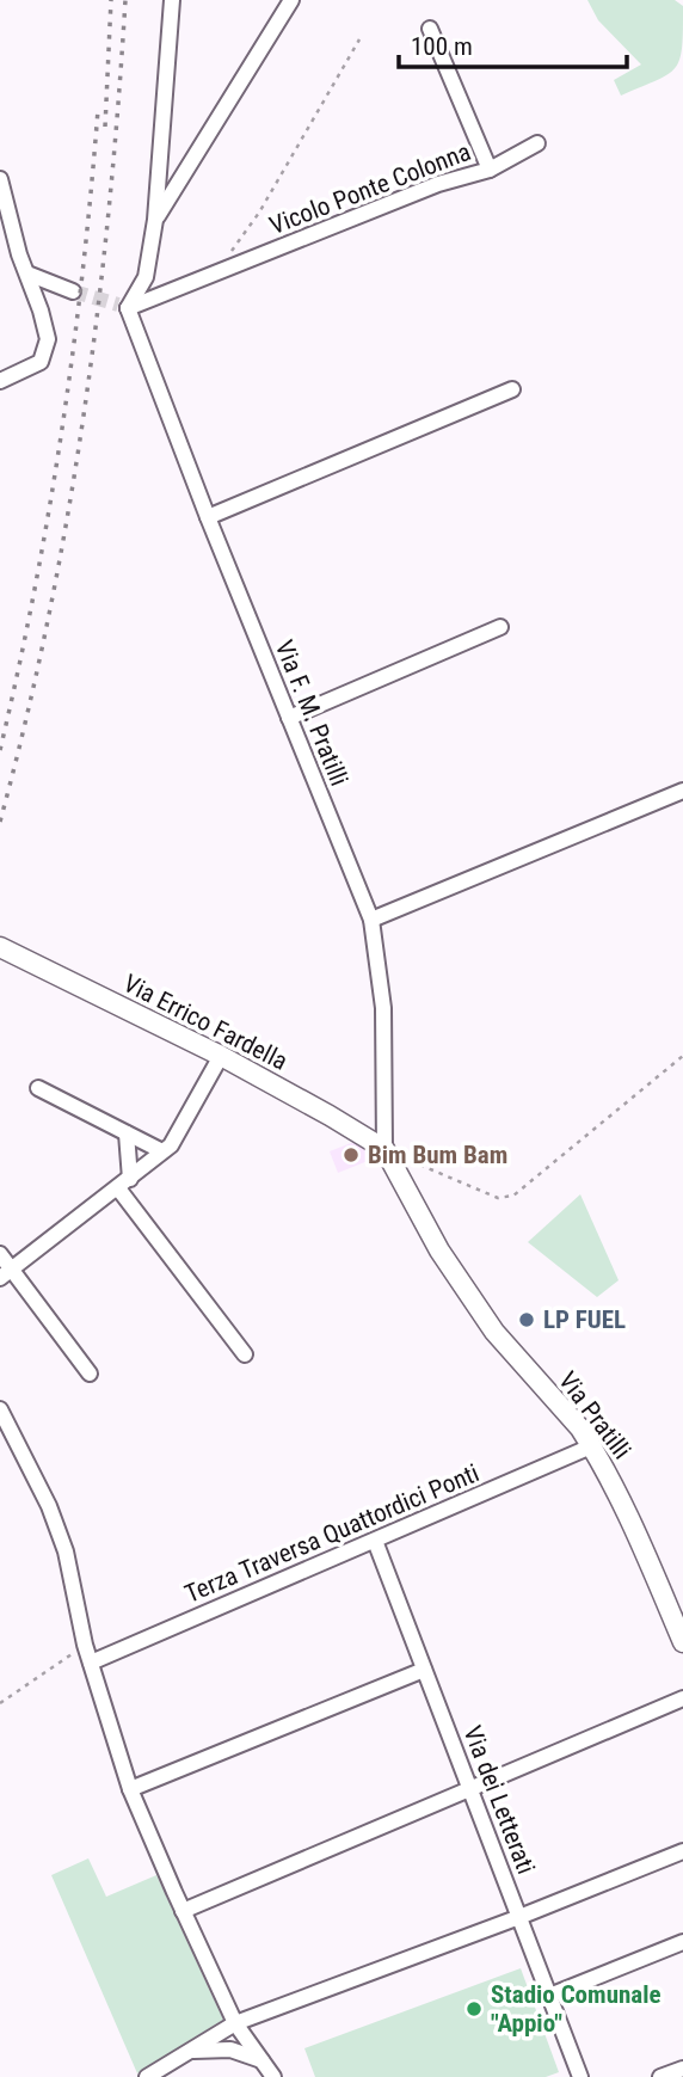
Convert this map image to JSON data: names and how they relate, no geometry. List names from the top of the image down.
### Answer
{
  "streets": {
    "street": [
      "Vicolo Ponte Colonna",
      "Via F. M. Pratilli",
      "Via Errico Fardella",
      "Via Pratilli",
      "Terza Traversa Quattordici Ponti",
      "Via dei Letterati"
    ]
  },
  "crossings": [
    ["Vicolo Ponte Colonna", "Via F. M. Pratilli"],
    ["Via F. M. Pratilli", "Via Errico Fardella"],
    ["Via F. M. Pratilli", "Via Pratilli"],
    ["Via Errico Fardella", "Via Pratilli"],
    ["Via Pratilli", "Terza Traversa Quattordici Ponti"],
    ["Terza Traversa Quattordici Ponti", "Via dei Letterati"]
  ],
  "places": ["Bim Bum Bam", "LP FUEL", "Stadio Comunale \"Appio\""],
  "scale_bar": "100 m"
}
